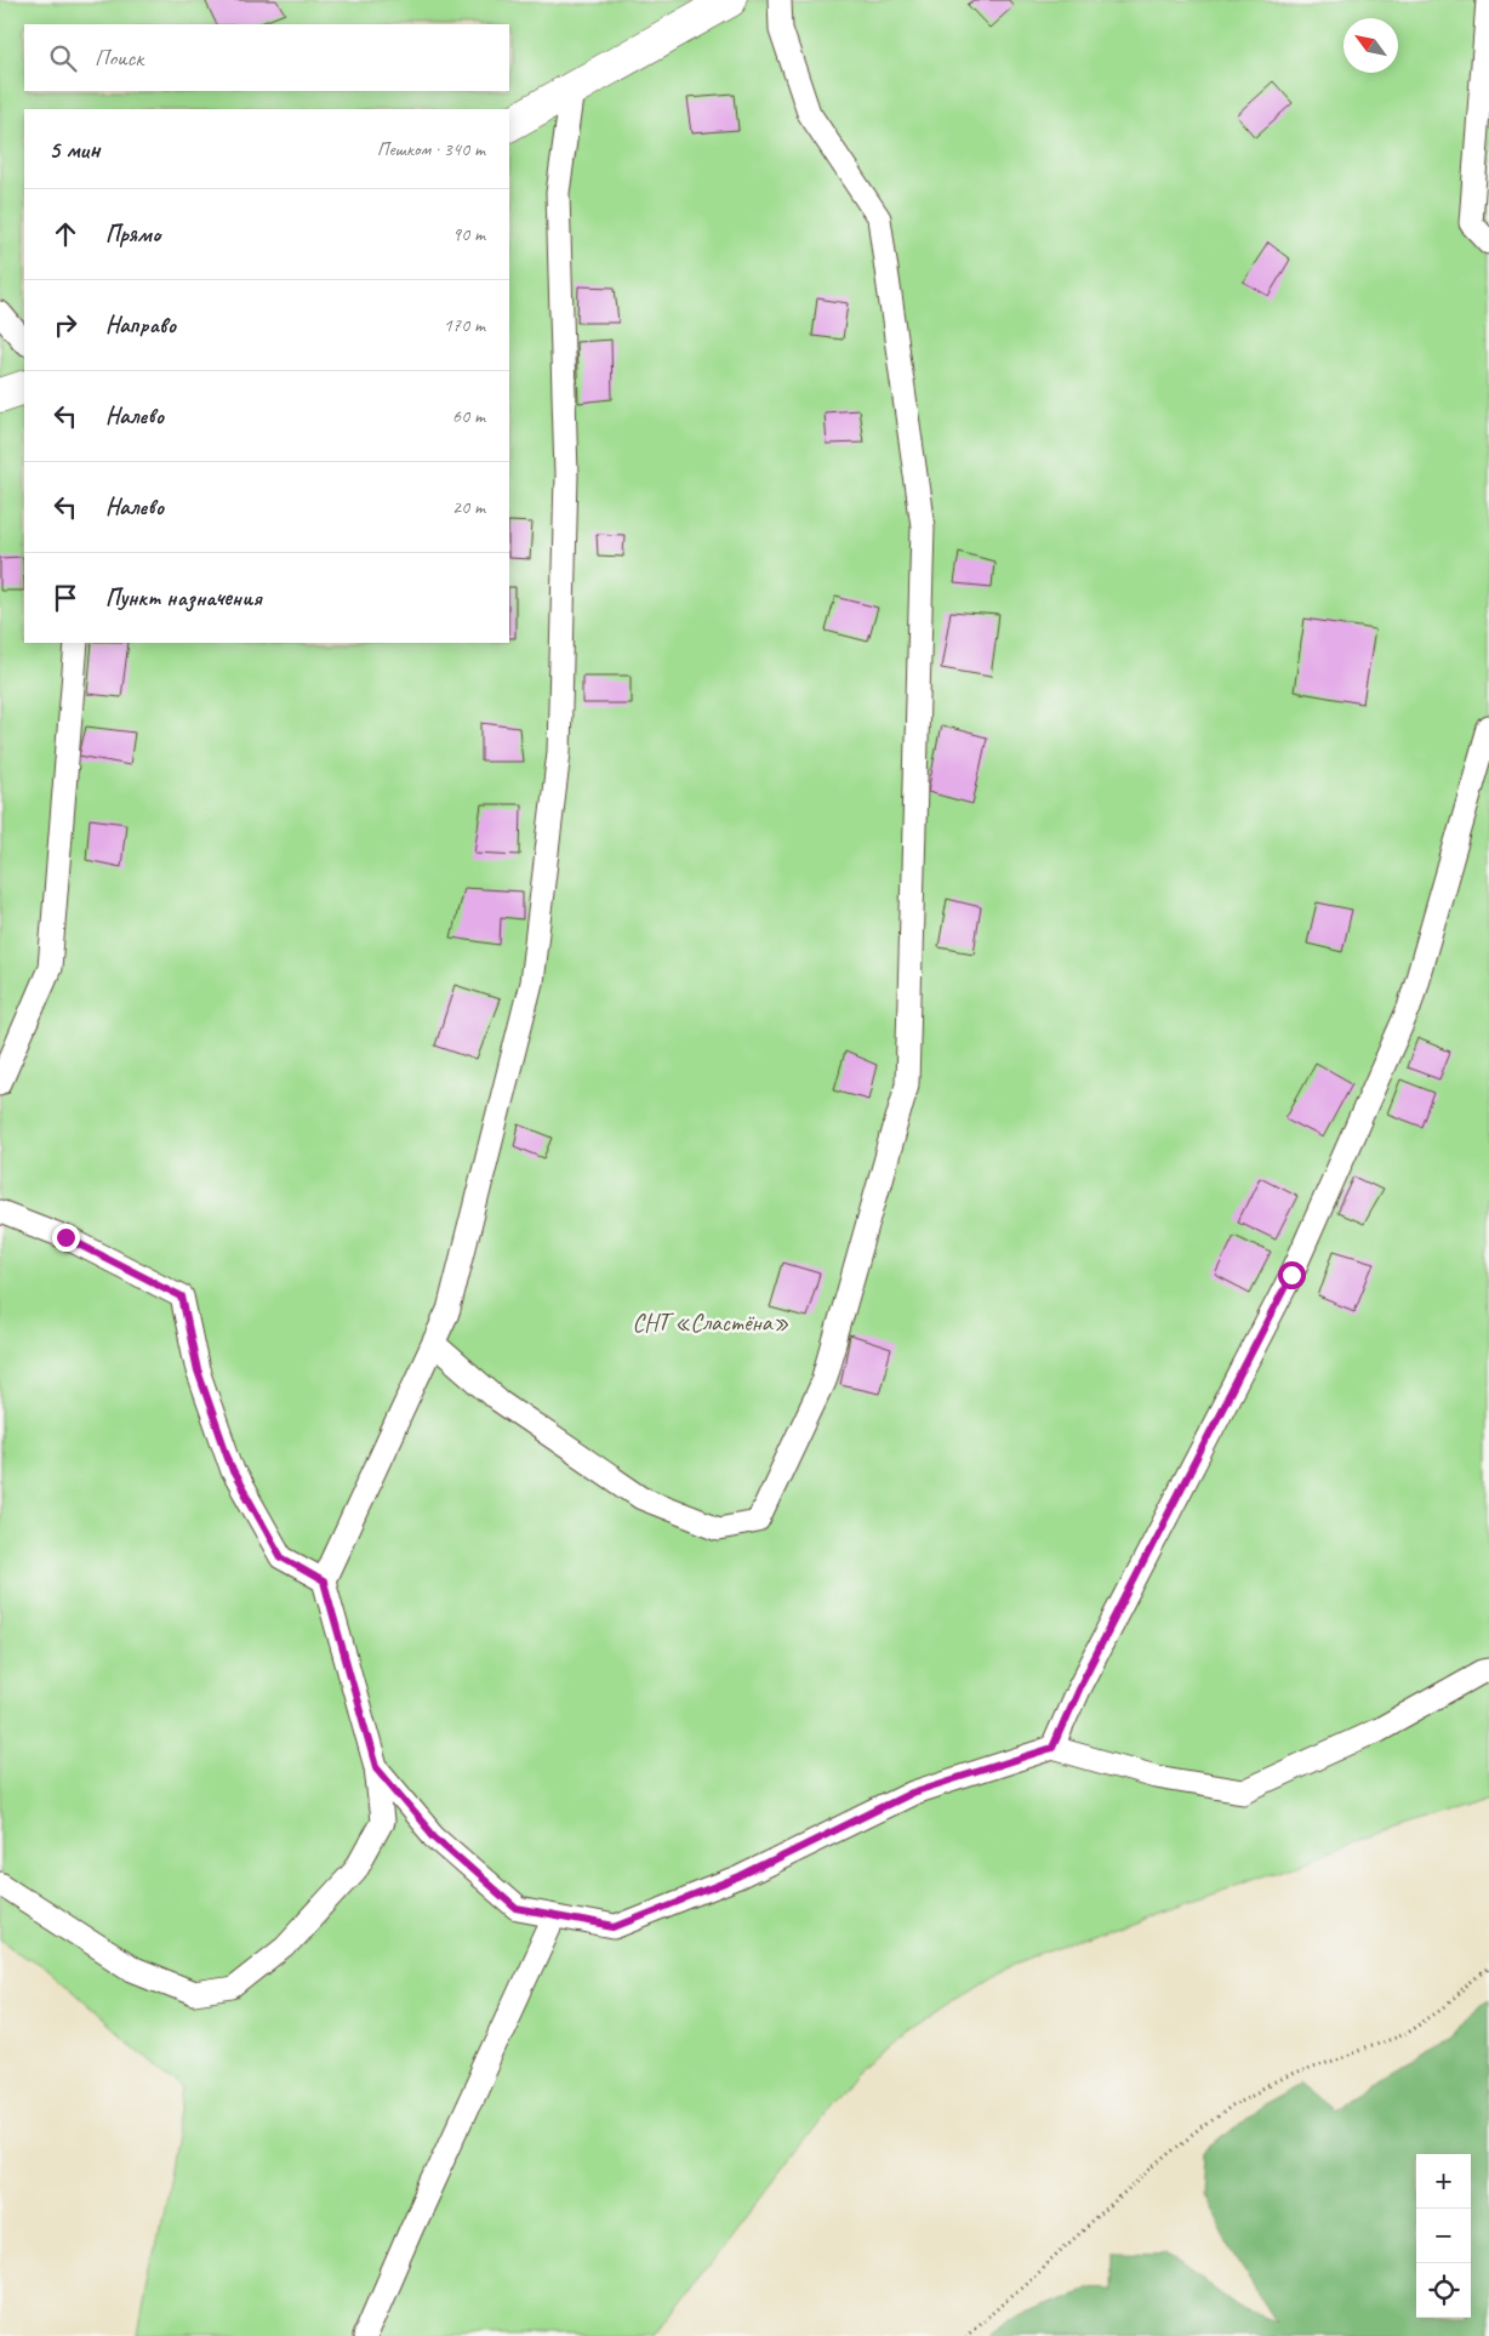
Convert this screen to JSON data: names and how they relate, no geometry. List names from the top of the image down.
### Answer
{
  "parks": ["СНТ «Сластёна»"],
  "north": "top left",
  "page": {
    "search": "Поиск",
    "heading": ["5 мин", "Пешком · 340 m"],
    "list": [
      ["Прямо", "90 m"],
      ["Направо", "170 m"],
      ["Налево", "60 m"],
      ["Налево", "20 m"],
      "Пункт назначения"
    ],
    "map_buttons": ["+", "−"]
  }
}
